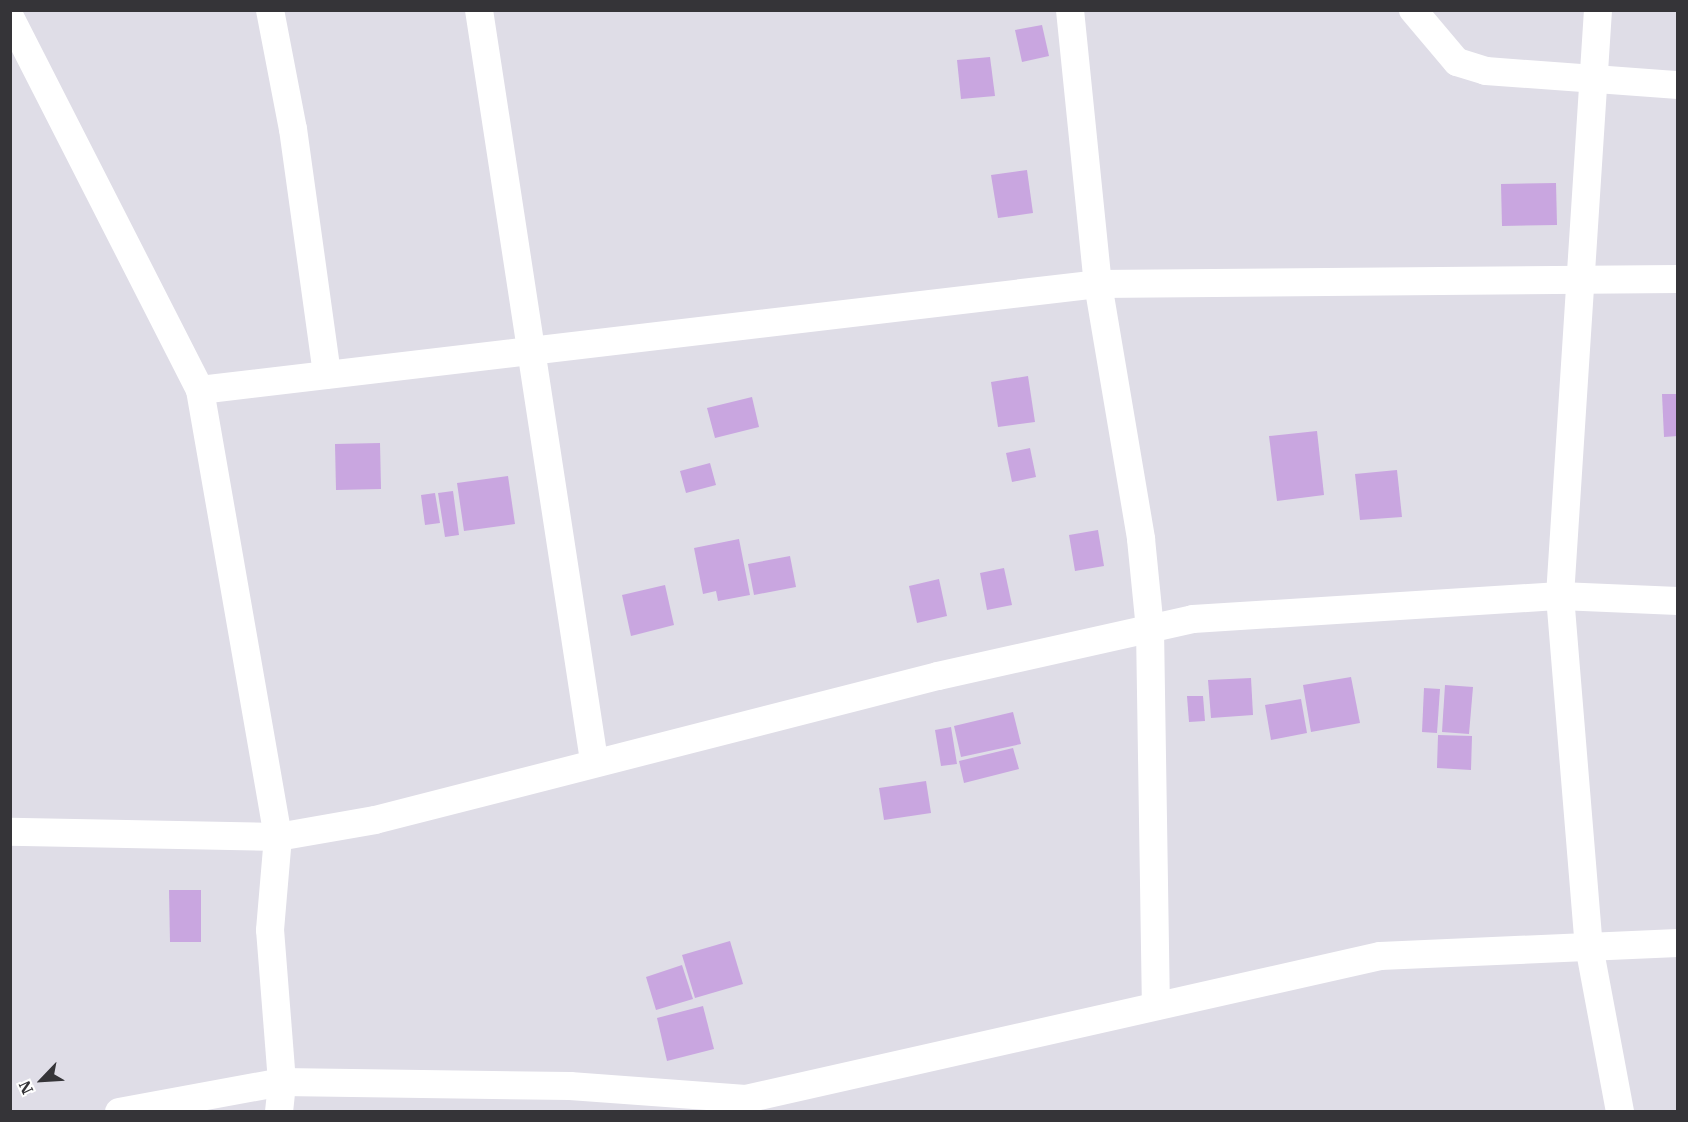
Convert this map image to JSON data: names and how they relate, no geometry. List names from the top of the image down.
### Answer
{
  "north": "bottom left"
}
